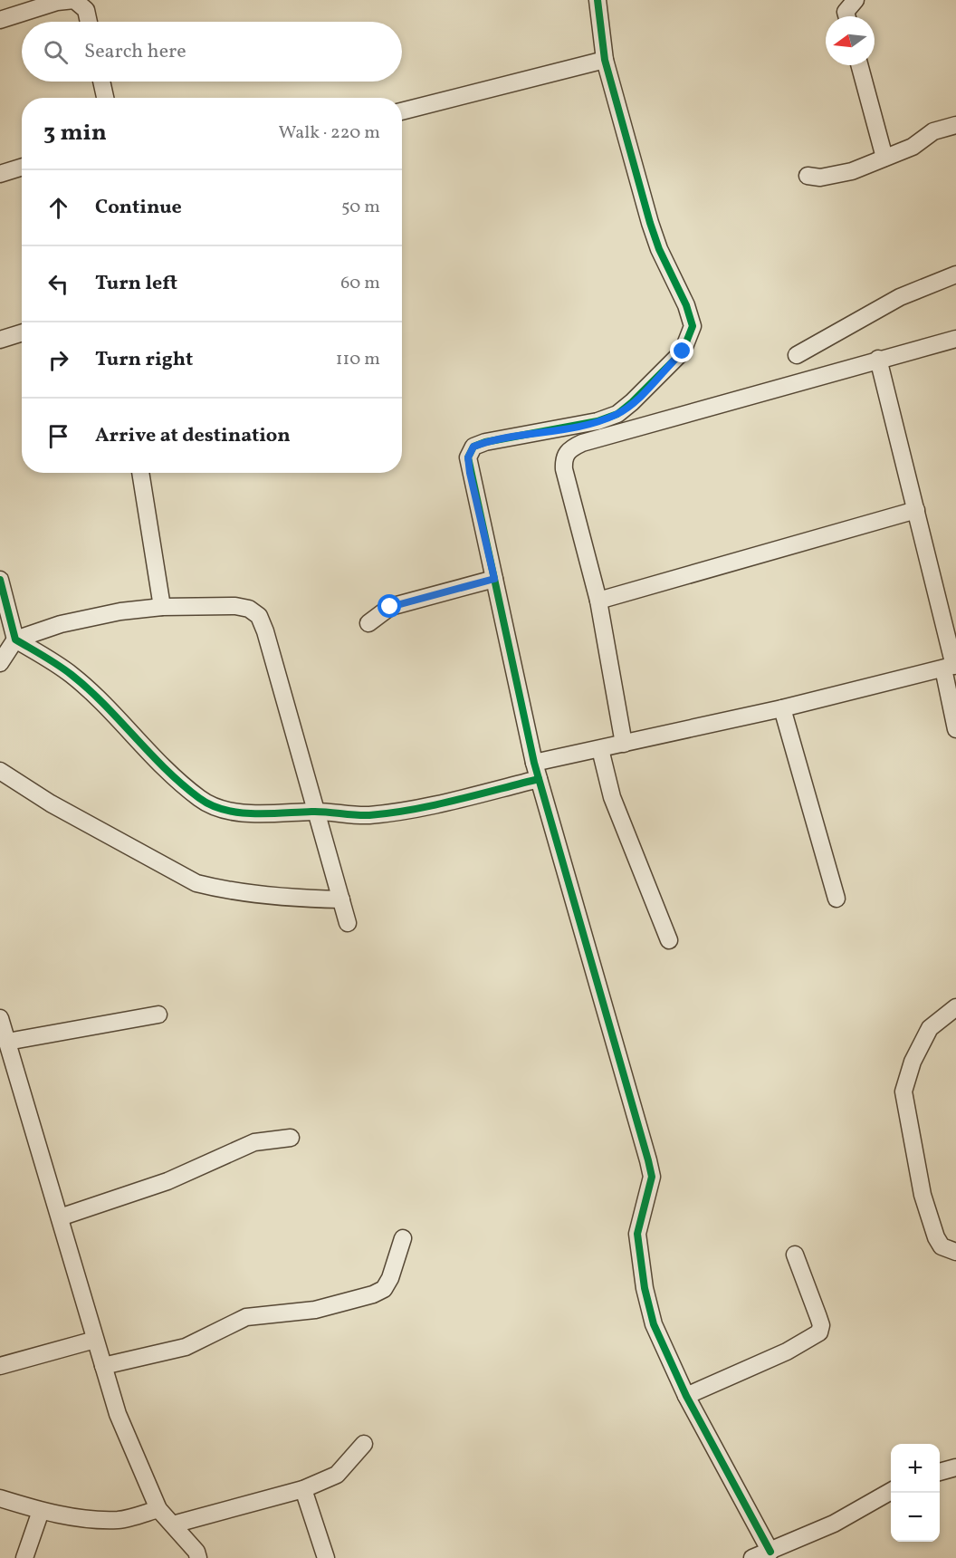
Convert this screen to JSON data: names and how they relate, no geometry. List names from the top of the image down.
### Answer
{
  "north": "left",
  "page": {
    "search": "Search here",
    "heading": ["3 min", "Walk · 220 m"],
    "list": [
      ["Continue", "50 m"],
      ["Turn left", "60 m"],
      ["Turn right", "110 m"],
      "Arrive at destination"
    ],
    "map_buttons": ["+", "−"]
  }
}
